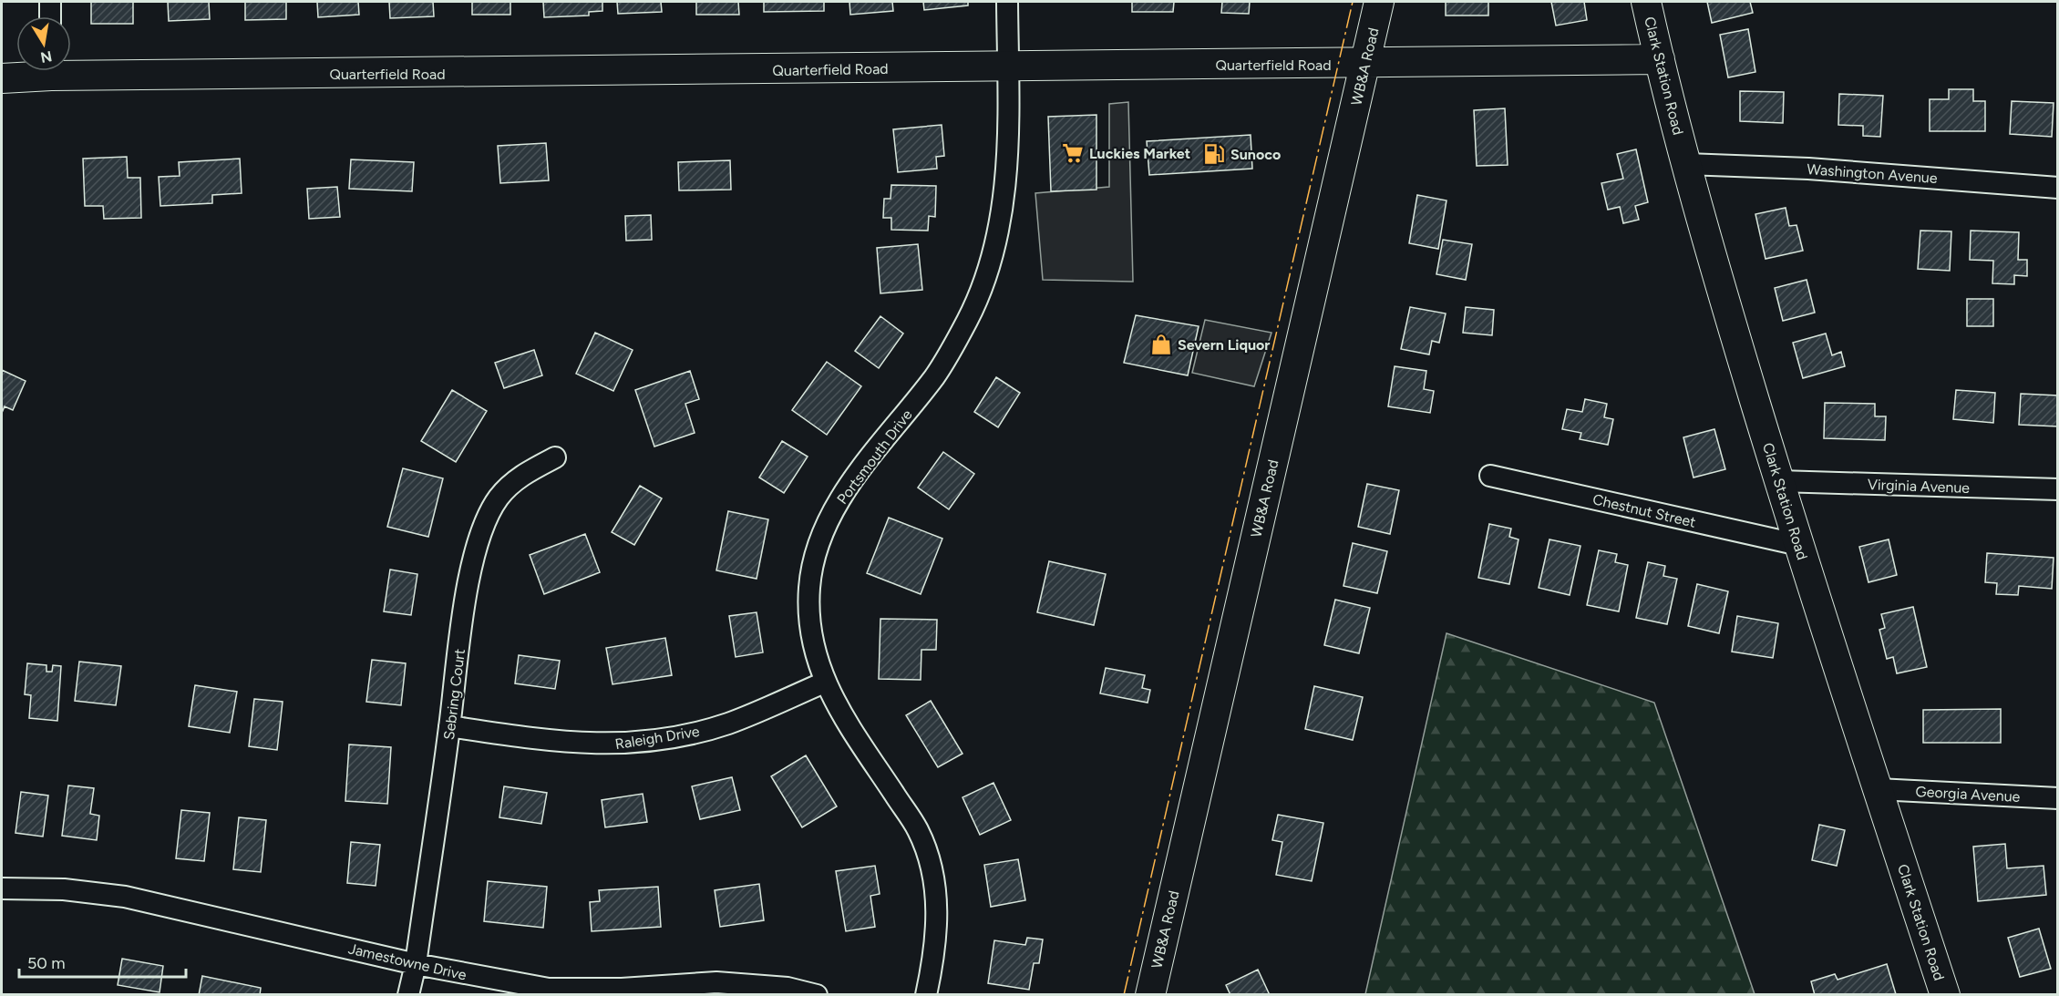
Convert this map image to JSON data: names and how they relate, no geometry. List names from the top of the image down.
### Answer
{
  "streets": {
    "street": [
      "Quarterfield Road",
      "WB&A Road",
      "Clark Station Road",
      "Washington Avenue",
      "Portsmouth Drive",
      "Virginia Avenue",
      "Chestnut Street",
      "Sebring Court",
      "Raleigh Drive",
      "Georgia Avenue",
      "Jamestowne Drive"
    ]
  },
  "crossings": [
    ["Quarterfield Road", "WB&A Road"],
    ["Quarterfield Road", "Clark Station Road"],
    ["Quarterfield Road", "Portsmouth Drive"],
    ["Clark Station Road", "Washington Avenue"],
    ["Clark Station Road", "Virginia Avenue"],
    ["Clark Station Road", "Chestnut Street"],
    ["Clark Station Road", "Georgia Avenue"],
    ["Portsmouth Drive", "Raleigh Drive"],
    ["Sebring Court", "Raleigh Drive"],
    ["Sebring Court", "Jamestowne Drive"]
  ],
  "places": {
    "supermarket": ["Luckies Market"],
    "fuel station": ["Sunoco"],
    "shop": ["Severn Liquor"]
  },
  "scale_bar": "50 m",
  "north": "bottom"
}
